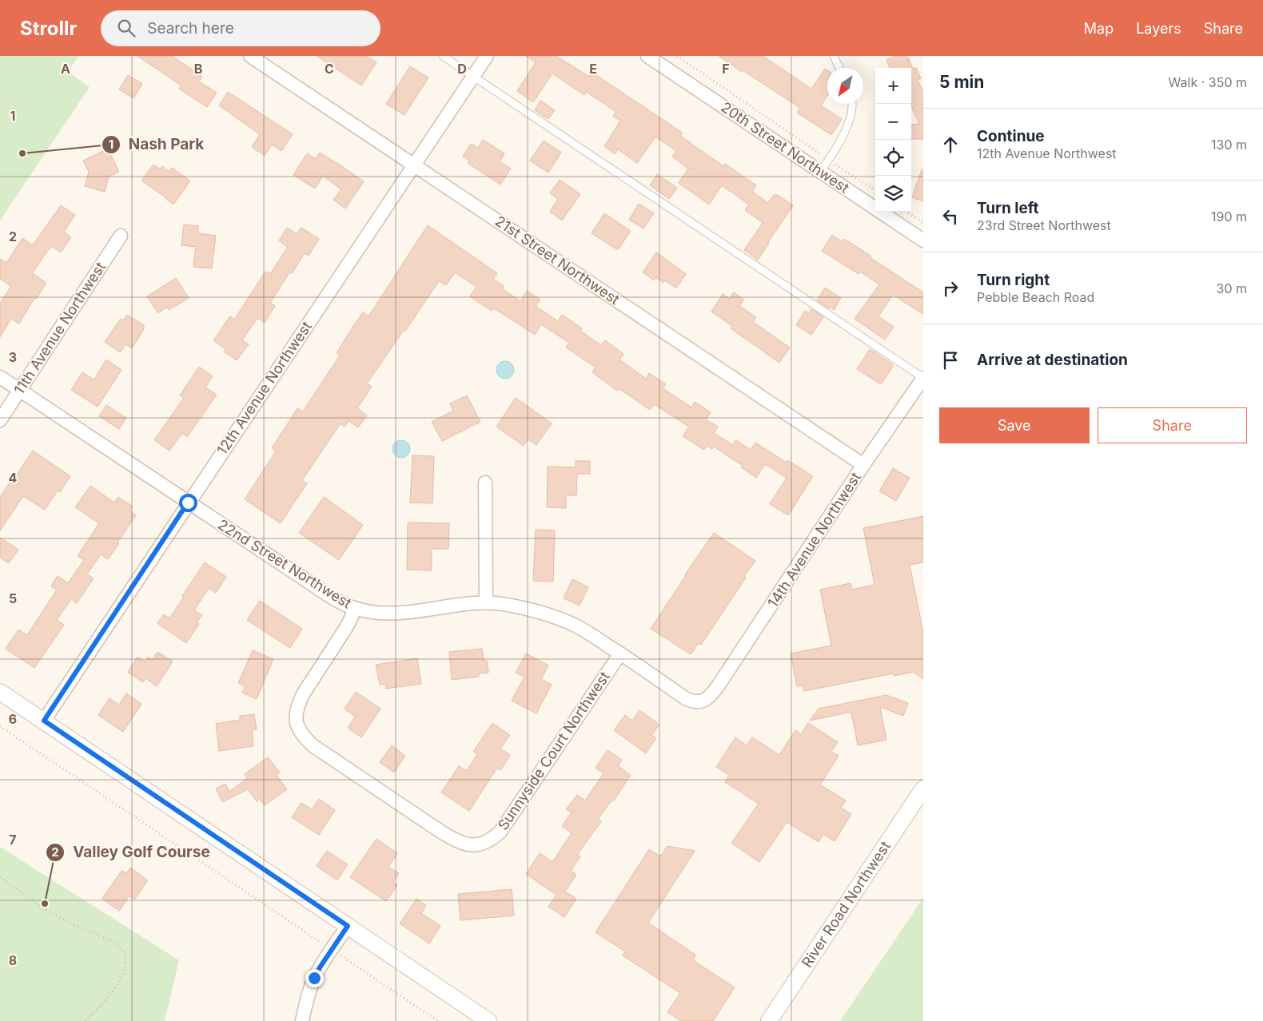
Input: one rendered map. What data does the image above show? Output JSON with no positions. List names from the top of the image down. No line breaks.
{"streets":{"street":["20th Street Northwest","21st Street Northwest","11th Avenue Northwest","12th Avenue Northwest","14th Avenue Northwest","22nd Street Northwest","Sunnyside Court Northwest","River Road Northwest"]},"crossings":[["21st Street Northwest","12th Avenue Northwest"],["21st Street Northwest","14th Avenue Northwest"],["11th Avenue Northwest","22nd Street Northwest"],["12th Avenue Northwest","22nd Street Northwest"],["14th Avenue Northwest","22nd Street Northwest"],["22nd Street Northwest","Sunnyside Court Northwest"]],"places":["Nash Park","Valley Golf Course"],"north":"bottom left","page":{"header":"Strollr","search":"Search here","nav":["Map","Layers","Share"],"heading":["5 min","Walk · 350 m"],"map_buttons":["+","−"],"list":[["Continue","12th Avenue Northwest","130 m"],["Turn left","23rd Street Northwest","190 m"],["Turn right","Pebble Beach Road","30 m"],"Arrive at destination"],"buttons":["Save","Share"]},"grid":{"columns":["A","B","C","D","E","F"],"rows":["1","2","3","4","5","6","7","8"]}}
